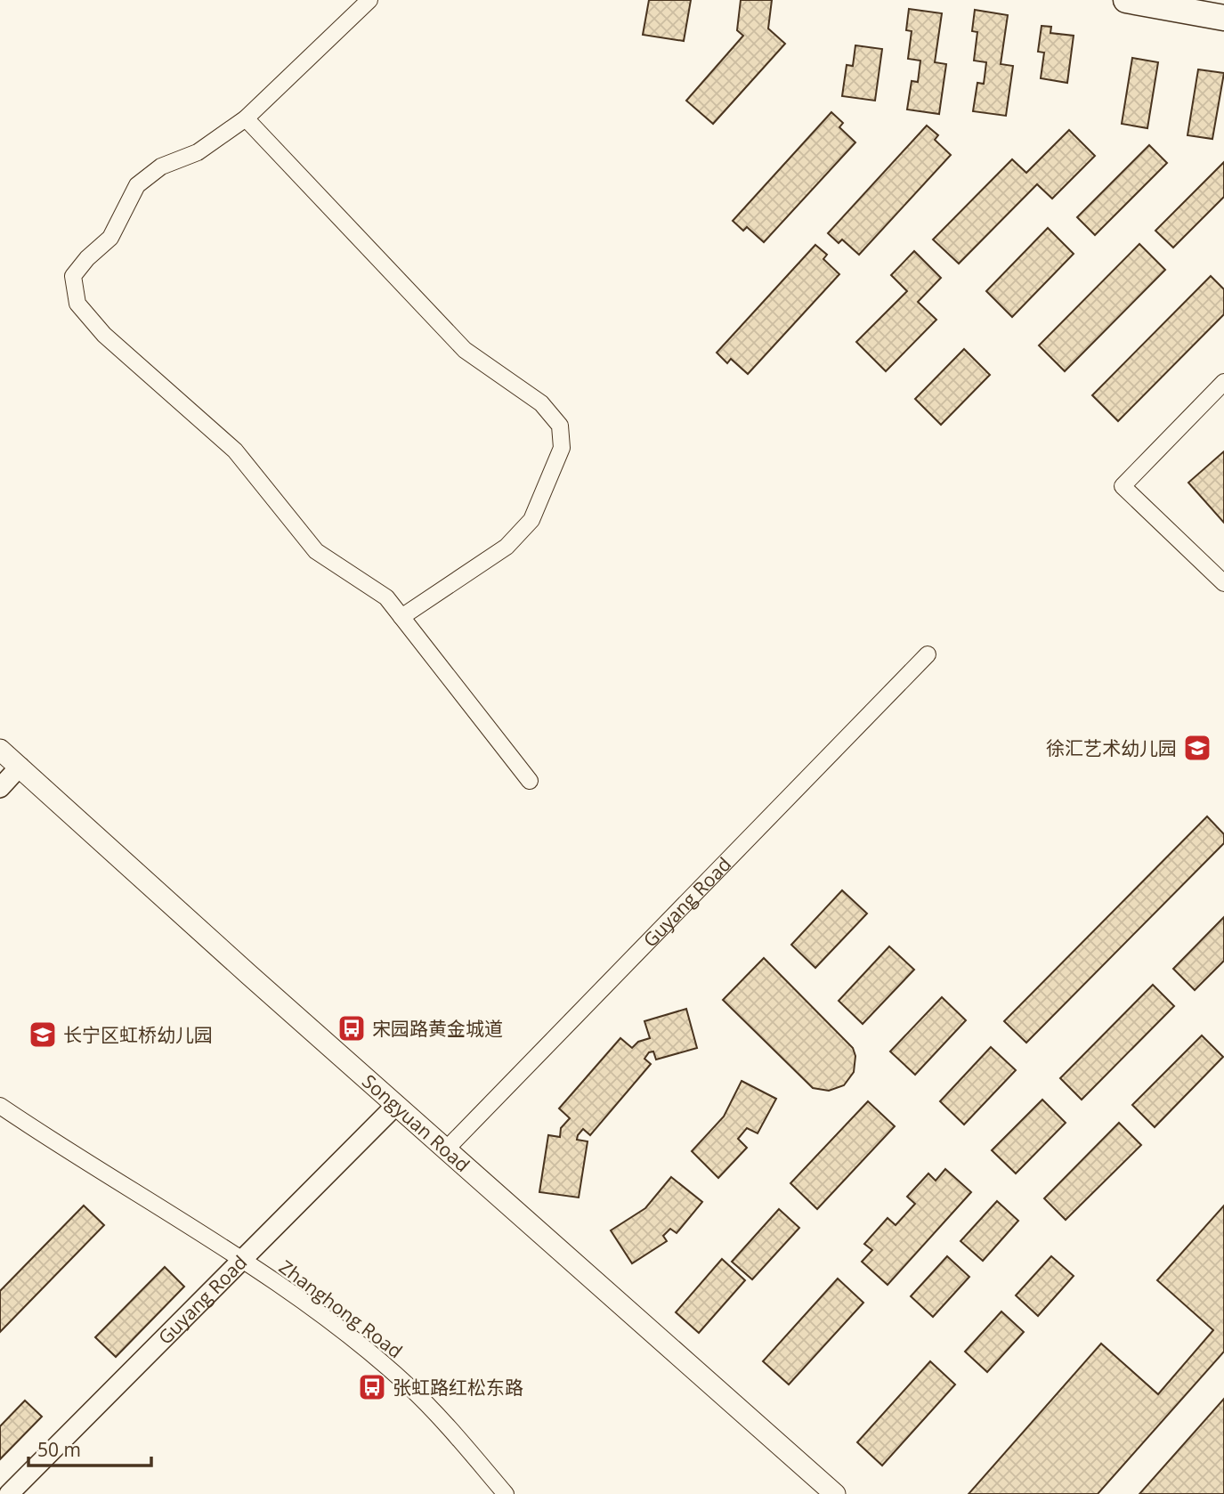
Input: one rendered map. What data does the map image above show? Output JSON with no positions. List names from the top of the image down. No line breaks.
{"streets":{"main road":["Songyuan Road"],"street":["Guyang Road","Zhanghong Road"]},"crossings":[["Guyang Road","Songyuan Road"],["Guyang Road","Zhanghong Road"]],"places":{"school or university":["徐汇艺术幼儿园","长宁区虹桥幼儿园"],"bus stop":["宋园路黄金城道","张虹路红松东路"]},"scale_bar":"50 m"}
